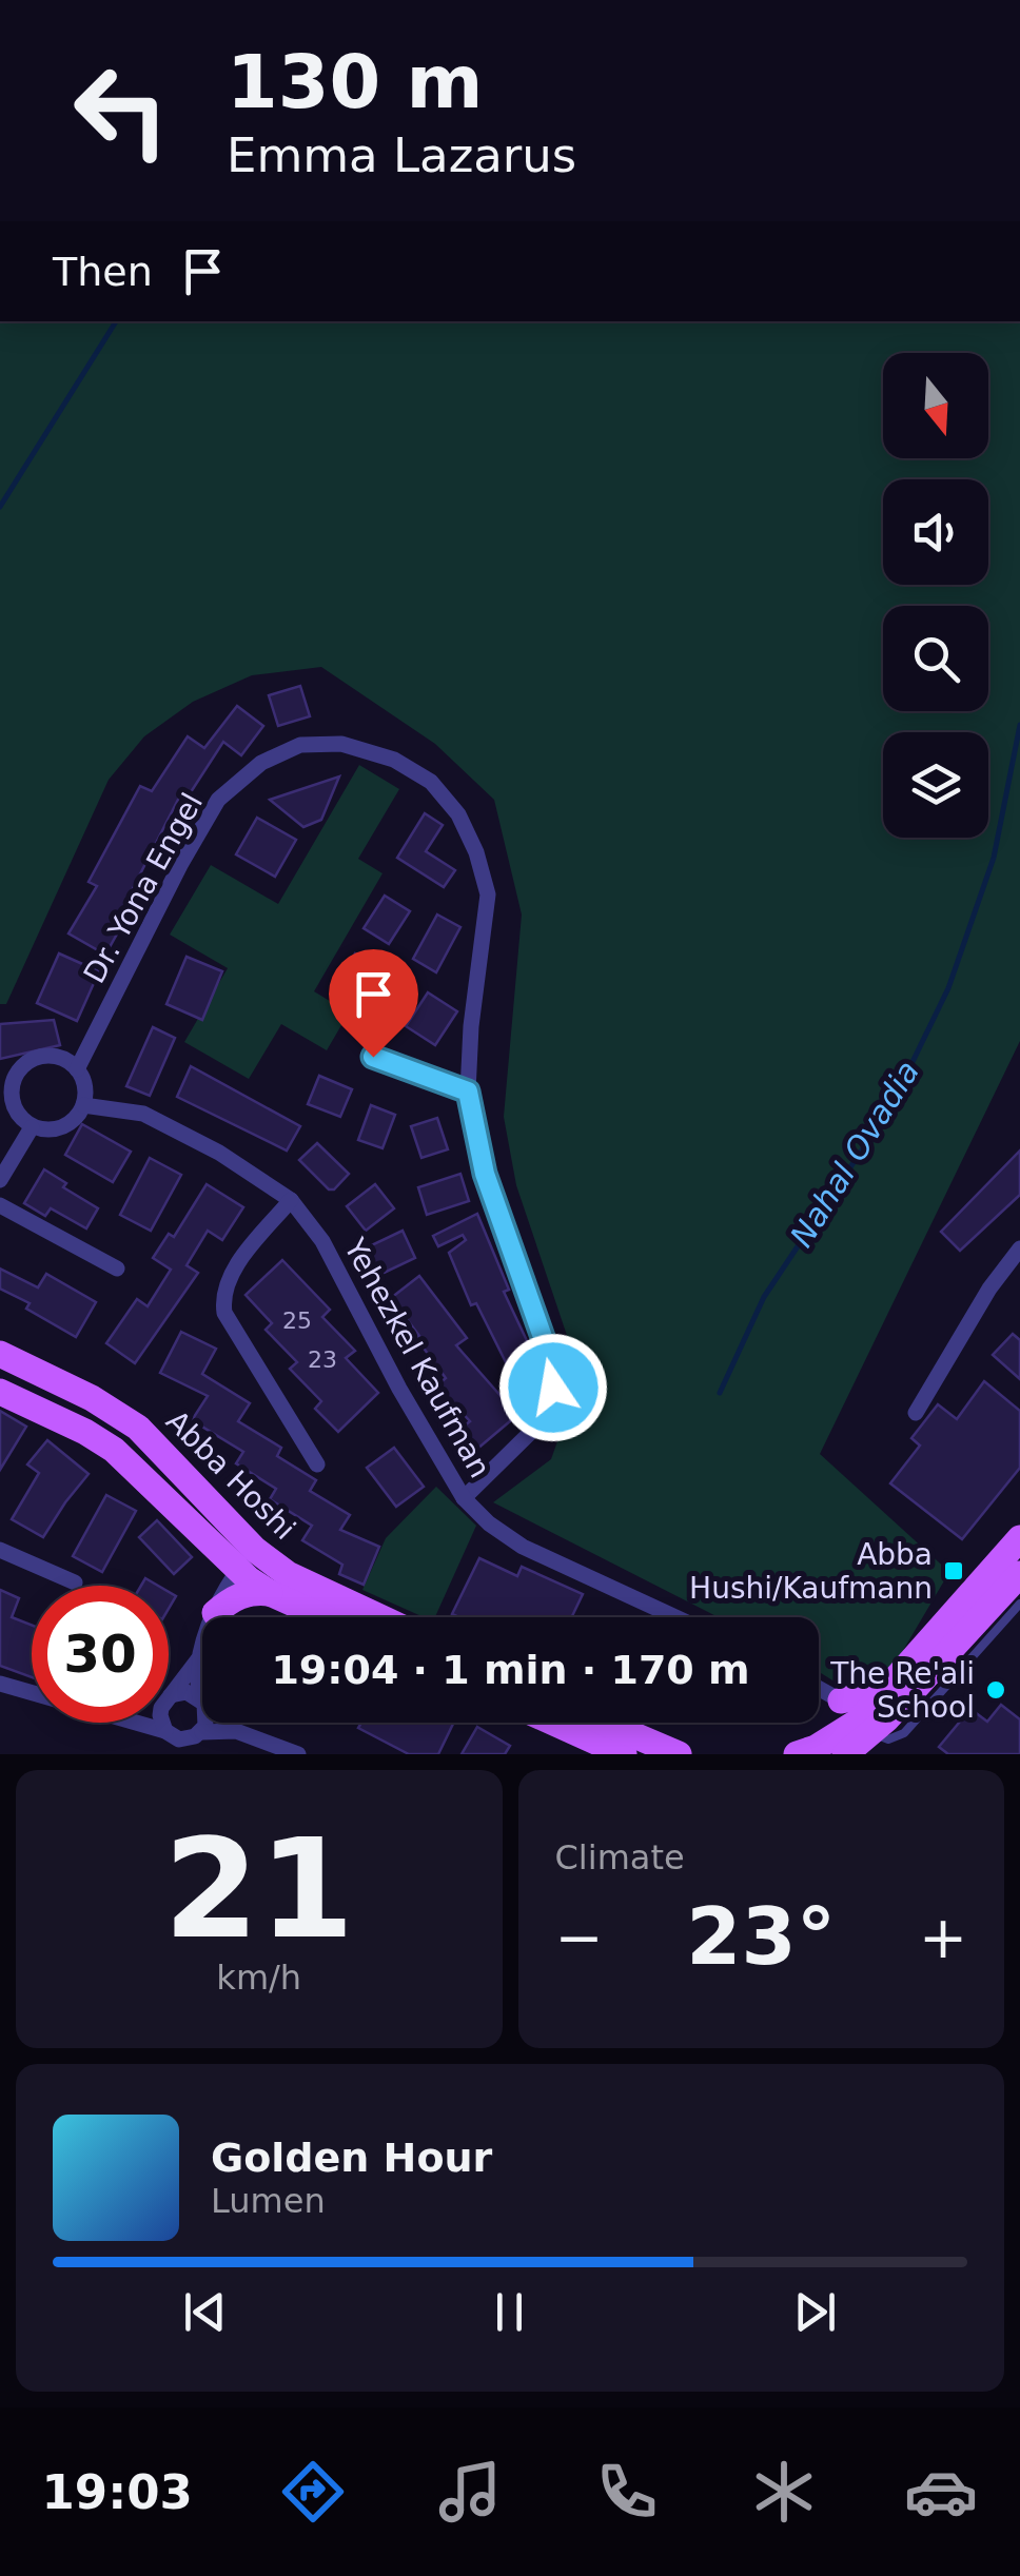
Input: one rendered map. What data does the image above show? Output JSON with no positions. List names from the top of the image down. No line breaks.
{"streets":{"main road":["Abba Hoshi"],"street":["Dr. Yona Engel","Yehezkel Kaufman"]},"crossings":[["Dr. Yona Engel","Yehezkel Kaufman"]],"water":["Nahal Ovadia"],"places":{"transit":["Abba Hushi/Kaufmann"],"other":["The Re'ali School"]},"house_numbers":["25","23"],"north":"bottom","page":{"turn":["130 m","Emma Lazarus"],"then":"Then","limit":"30","trip":"19:04 · 1 min · 170 m","tile":[["21","km/h"],"Climate"],"heat":["−","23°","+"],"song":["Golden Hour","Lumen"],"tabs":"19:03"}}
